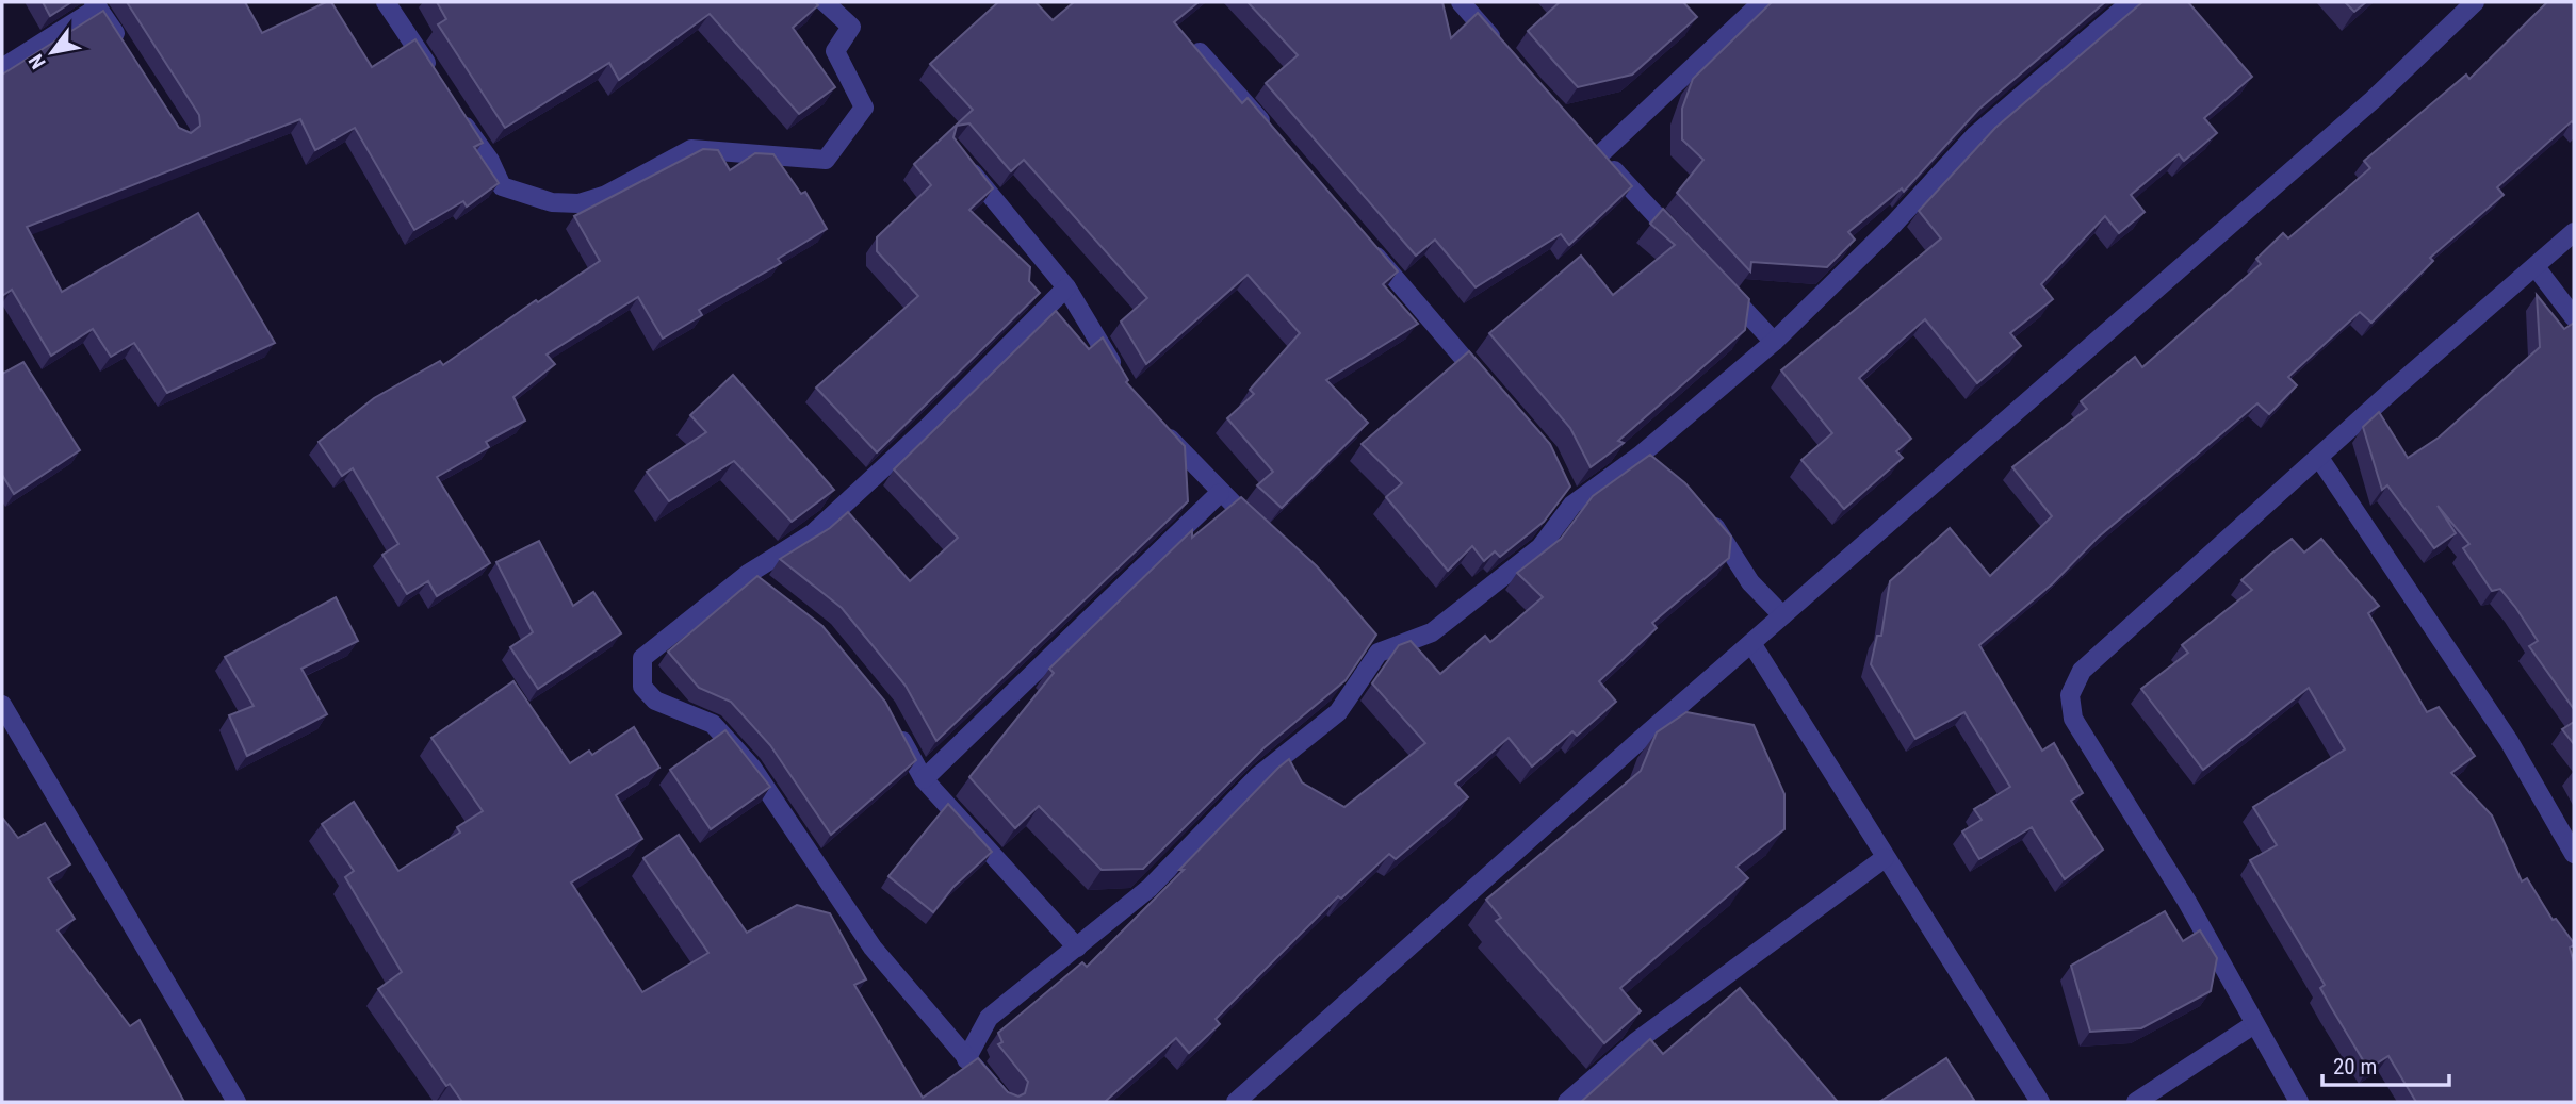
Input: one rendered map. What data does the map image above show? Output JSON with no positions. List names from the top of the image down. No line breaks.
{"scale_bar":"20 m","north":"bottom left"}
